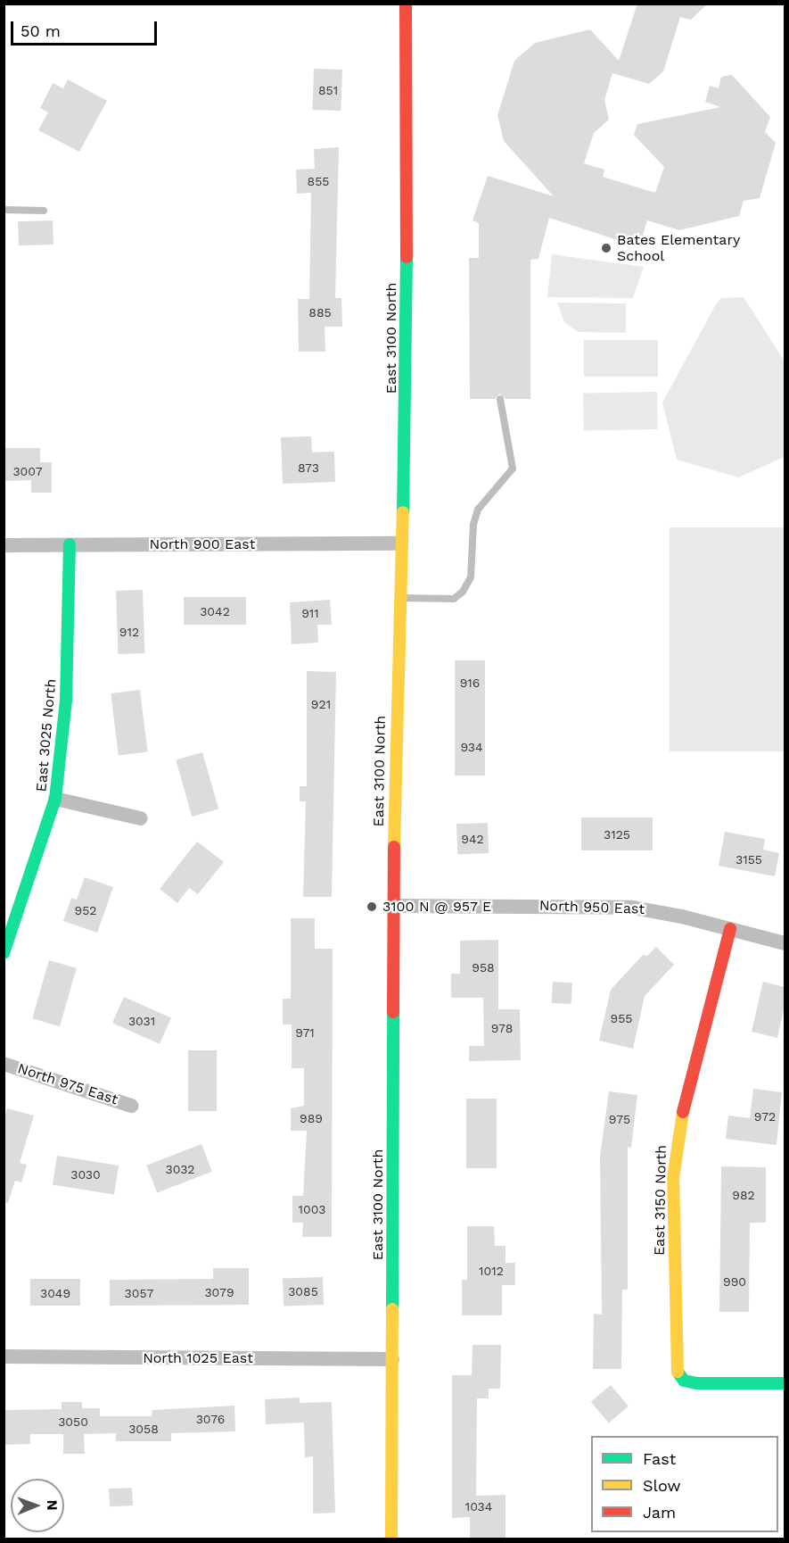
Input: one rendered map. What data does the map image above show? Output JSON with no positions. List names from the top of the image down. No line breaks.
{"streets":{"main road":["East 3100 North","East 3025 North","East 3150 North"],"street":["North 900 East","North 950 East","North 975 East","North 1025 East"]},"crossings":[["East 3100 North","North 900 East"],["East 3100 North","North 950 East"],["East 3100 North","North 1025 East"],["North 900 East","East 3025 North"],["North 950 East","East 3150 North"]],"places":["Bates Elementary School","3100 N @ 957 E"],"house_numbers":["851","855","885","873","3007","3042","911","912","916","921","934","3125","942","3155","952","958","955","3031","978","971","972","989","975","3032","3030","982","1003","1012","990","3085","3079","3049","3057","3076","3050","3058","1034"],"legend":["Fast","Slow","Jam"],"scale_bar":"50 m","north":"right"}
